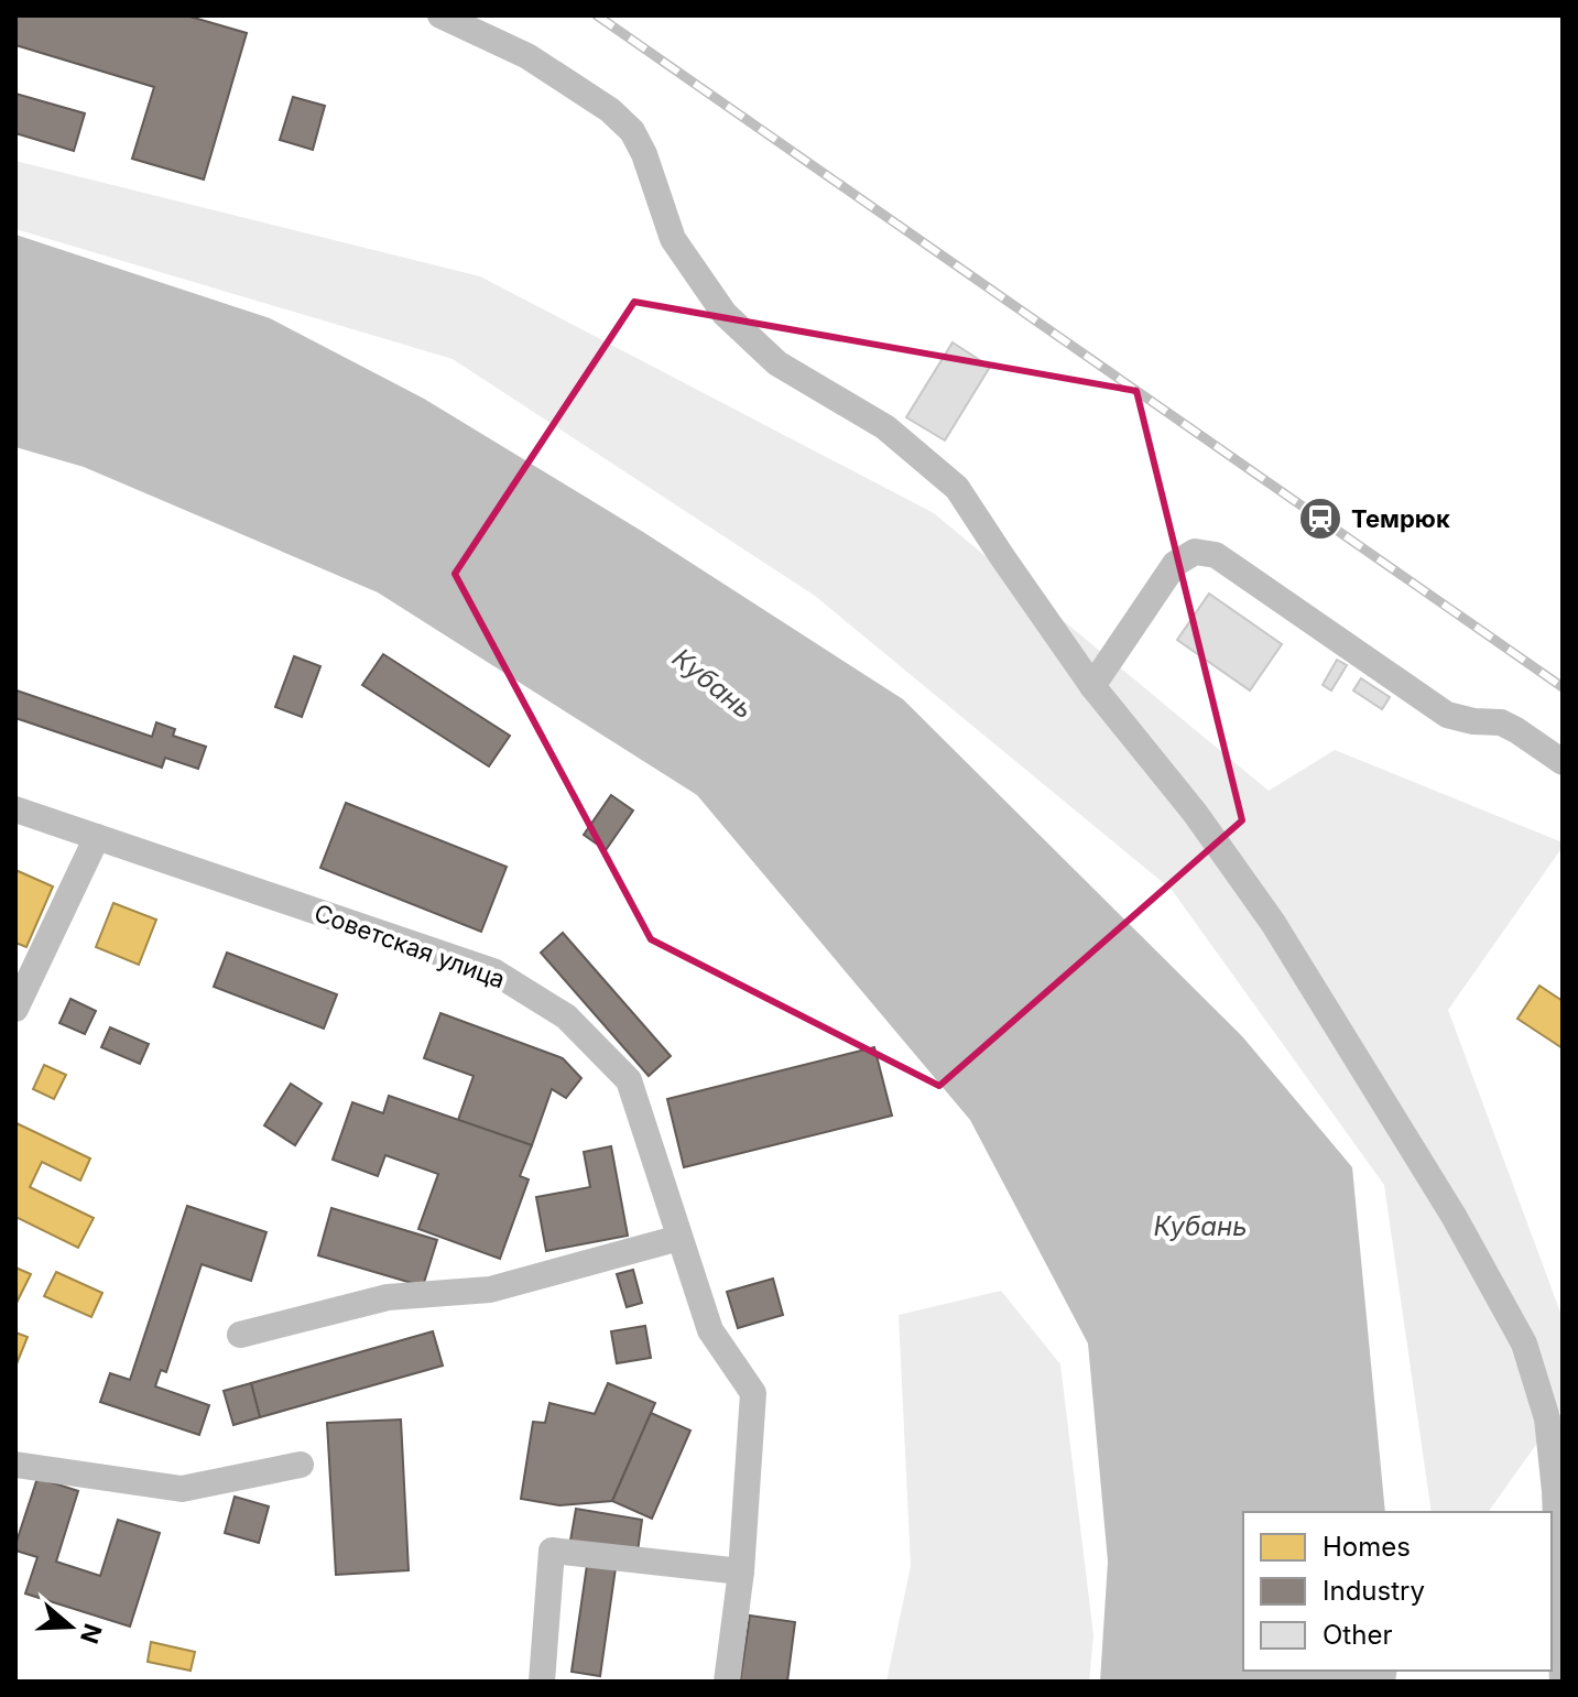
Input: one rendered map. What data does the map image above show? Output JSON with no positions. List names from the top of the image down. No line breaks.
{"streets":{"street":["Советская улица"]},"water":["Кубань"],"places":{"station":["Темрюк"]},"legend":["Homes","Industry","Other"],"north":"right"}
